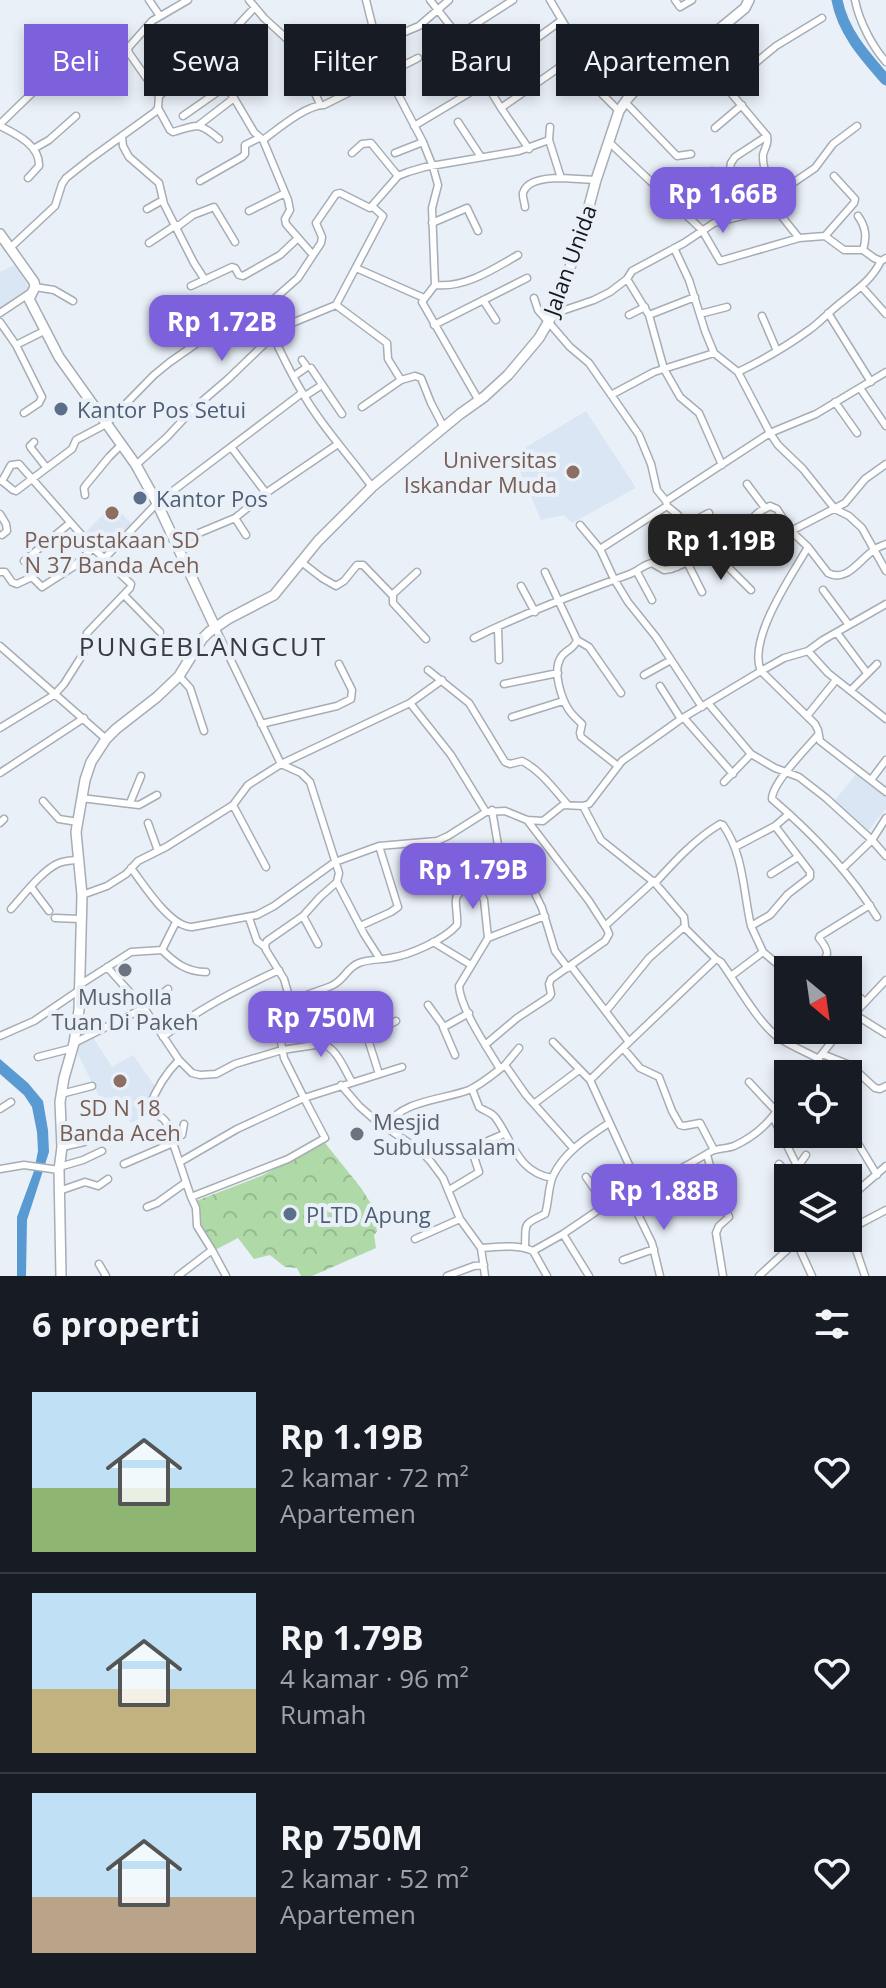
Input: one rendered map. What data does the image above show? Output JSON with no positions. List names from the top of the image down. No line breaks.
{"streets":{"street":["Jalan Unida"]},"districts":["PUNGEBLANGCUT"],"places":["Kantor Pos Setui","Universitas Iskandar Muda","Kantor Pos","Perpustakaan SD N 37 Banda Aceh","Musholla Tuan Di Pakeh","SD N 18 Banda Aceh","Mesjid Subulussalam","PLTD Apung"],"north":"bottom right","page":{"chip":["Beli","Sewa","Filter","Baru","Apartemen"],"price":["Rp 1.66B","Rp 1.72B","Rp 1.19B","Rp 1.79B","Rp 750M","Rp 1.88B"],"heading":"6 properti","list":[{"name":"Rp 1.19B","note":"2 kamar · 72 m² · Apartemen"},{"name":"Rp 1.79B","note":"4 kamar · 96 m² · Rumah"},{"name":"Rp 750M","note":"2 kamar · 52 m² · Apartemen"}]}}
